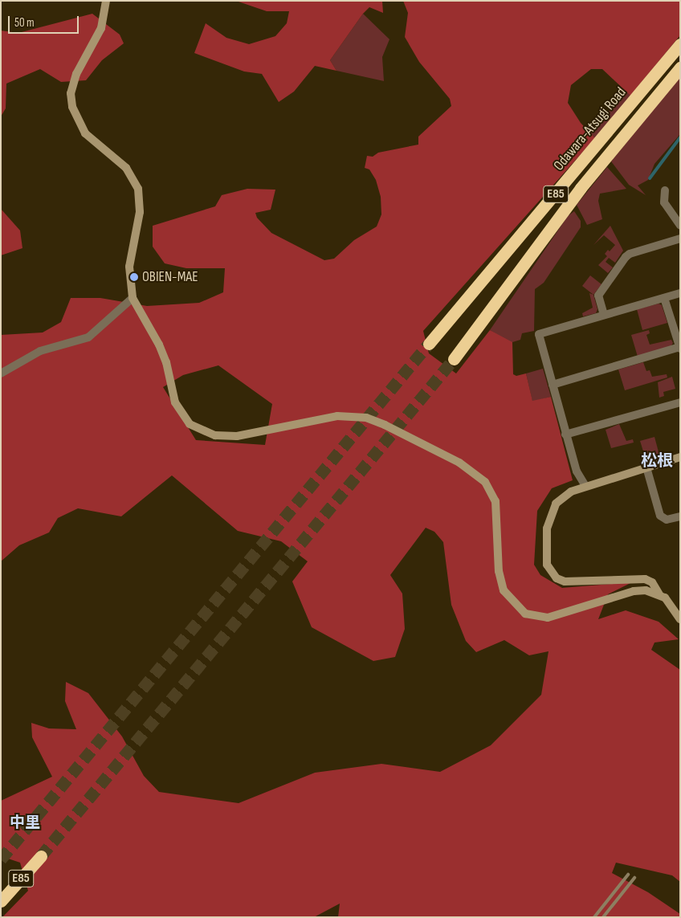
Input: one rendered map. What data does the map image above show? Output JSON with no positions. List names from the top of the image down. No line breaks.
{"streets":{"highway":["Odawara-Atsugi Road","E85"]},"districts":["松根","中里"],"places":["OBIEN-MAE"],"scale_bar":"50 m"}
